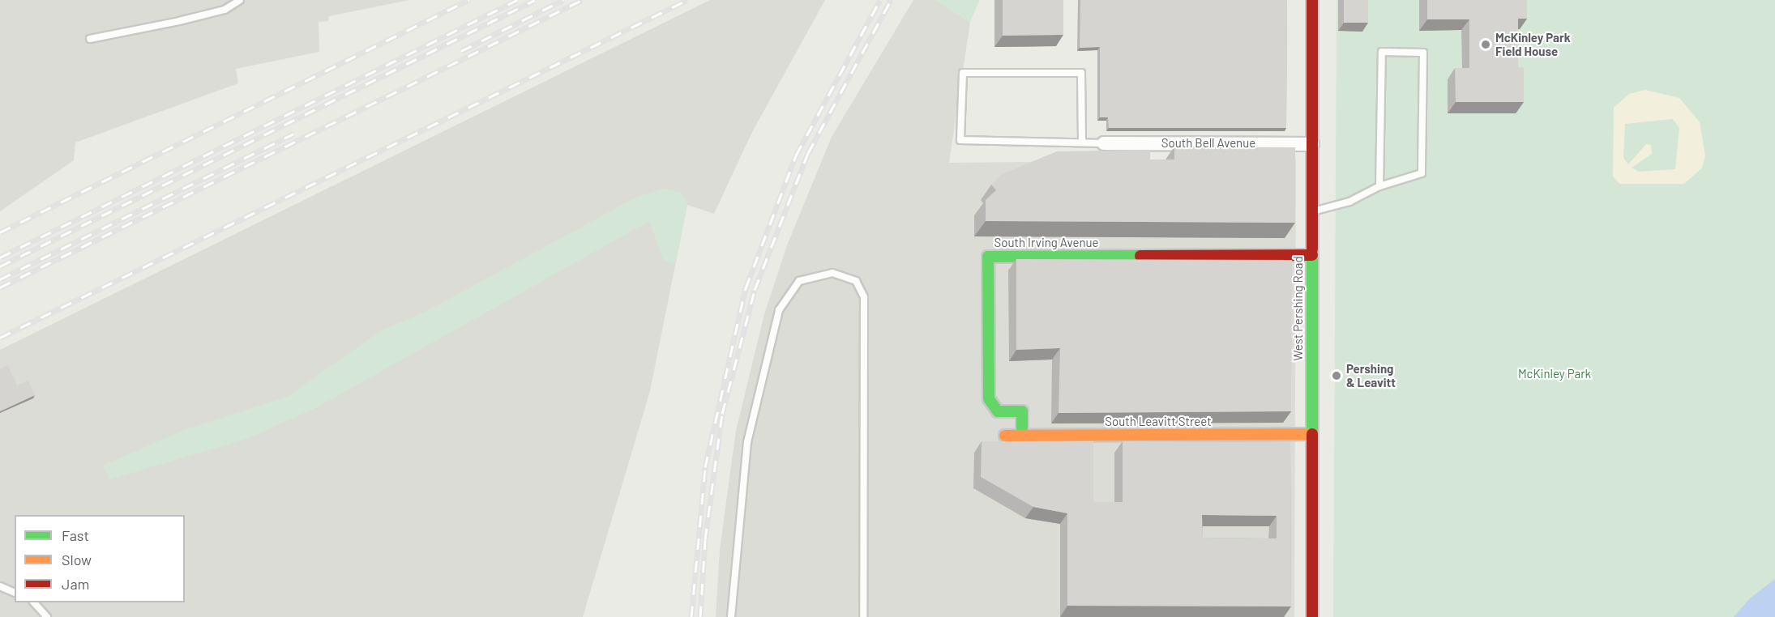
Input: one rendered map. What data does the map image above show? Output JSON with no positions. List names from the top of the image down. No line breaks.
{"streets":{"street":["South Bell Avenue","South Irving Avenue","West Pershing Road","South Leavitt Street"]},"crossings":[["South Bell Avenue","West Pershing Road"],["South Irving Avenue","West Pershing Road"],["South Irving Avenue","South Leavitt Street"],["West Pershing Road","South Leavitt Street"]],"parks":["McKinley Park"],"places":["McKinley Park Field House","Pershing & Leavitt"],"legend":["Fast","Slow","Jam"]}
